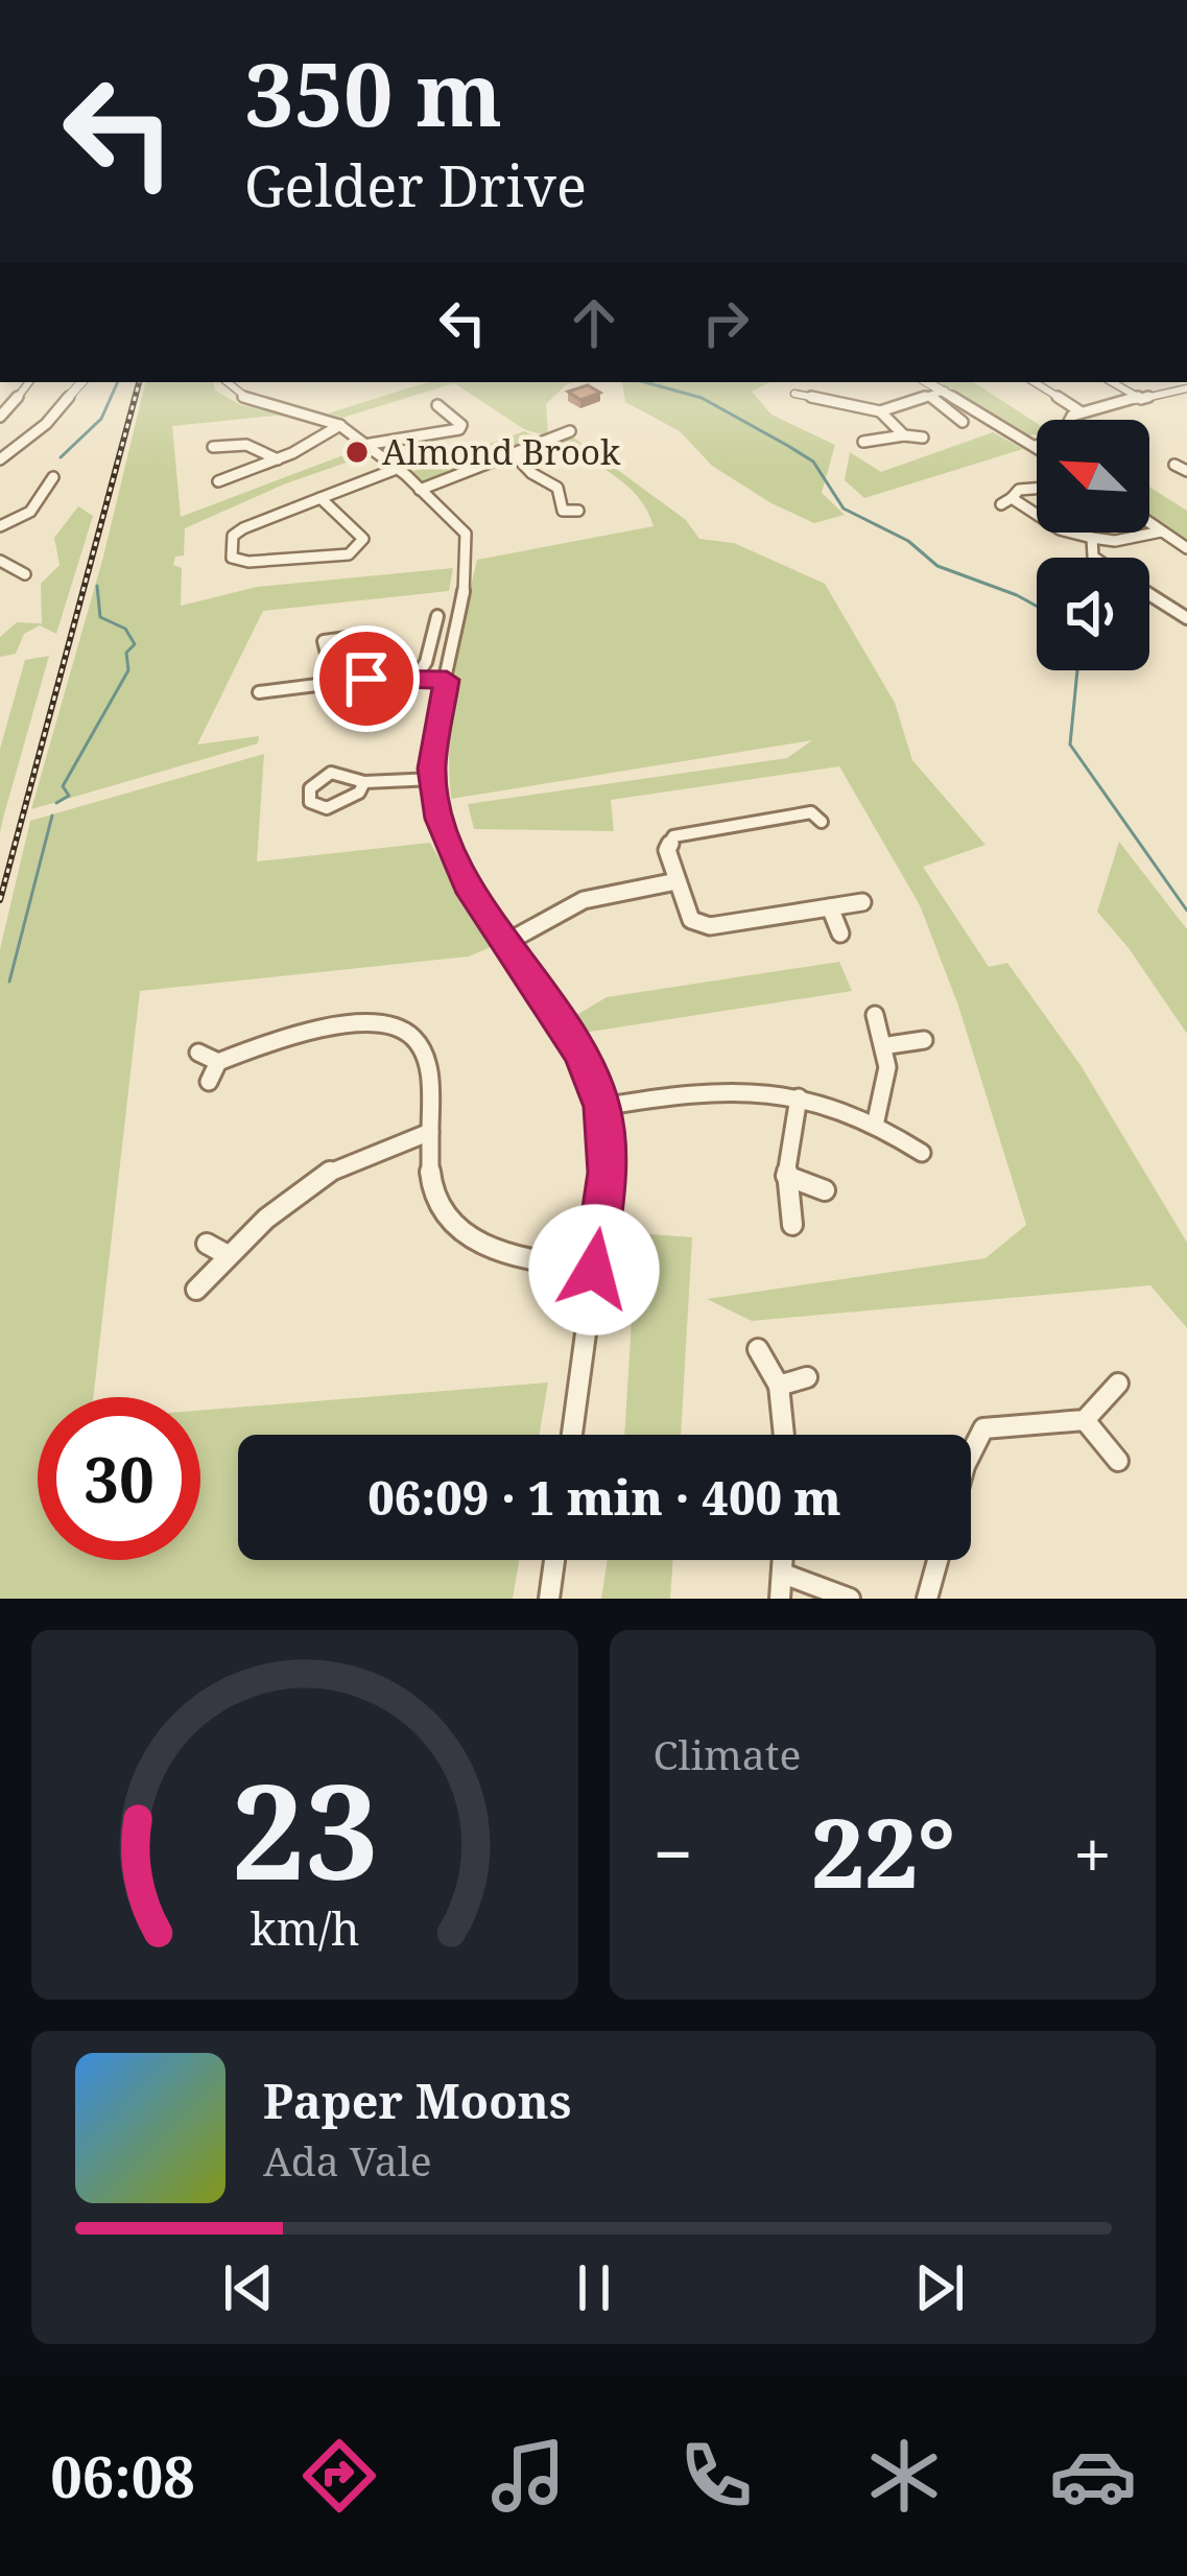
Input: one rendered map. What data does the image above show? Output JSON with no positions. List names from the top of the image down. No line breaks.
{"places":["Almond Brook"],"north":"top left","page":{"turn":["350 m","Gelder Drive"],"limit":"30","trip":"06:09 · 1 min · 400 m","tile":"Climate","heat":["−","22°","+"],"song":["Paper Moons","Ada Vale"],"tabs":"06:08","gauge":["23","km/h"]}}
